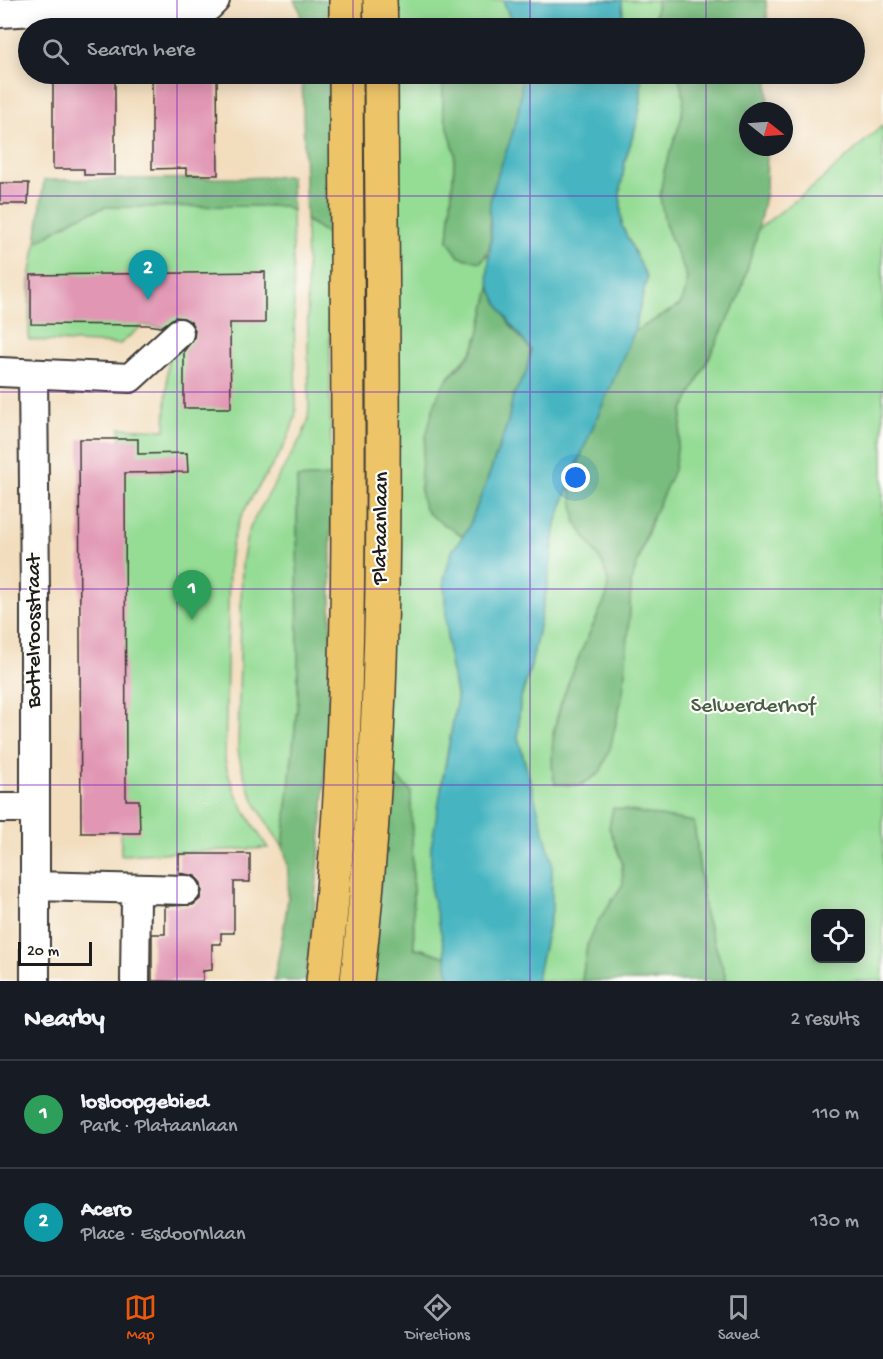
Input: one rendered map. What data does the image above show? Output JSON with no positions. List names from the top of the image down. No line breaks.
{"streets":{"highway":["Plataanlaan"],"street":["Bottelroosstraat"]},"parks":["Selwerderhof"],"scale_bar":"20 m","north":"right","page":{"search":"Search here","pins":["2","1"],"scale":"20 m","heading":["Nearby","2 results"],"list":[{"mark":"1","name":"losloopgebied","note":"Park · Plataanlaan","value":"110 m"},{"mark":"2","name":"Acero","note":"Place · Esdoornlaan","value":"130 m"}],"nav":["Map","Directions","Saved"]}}
